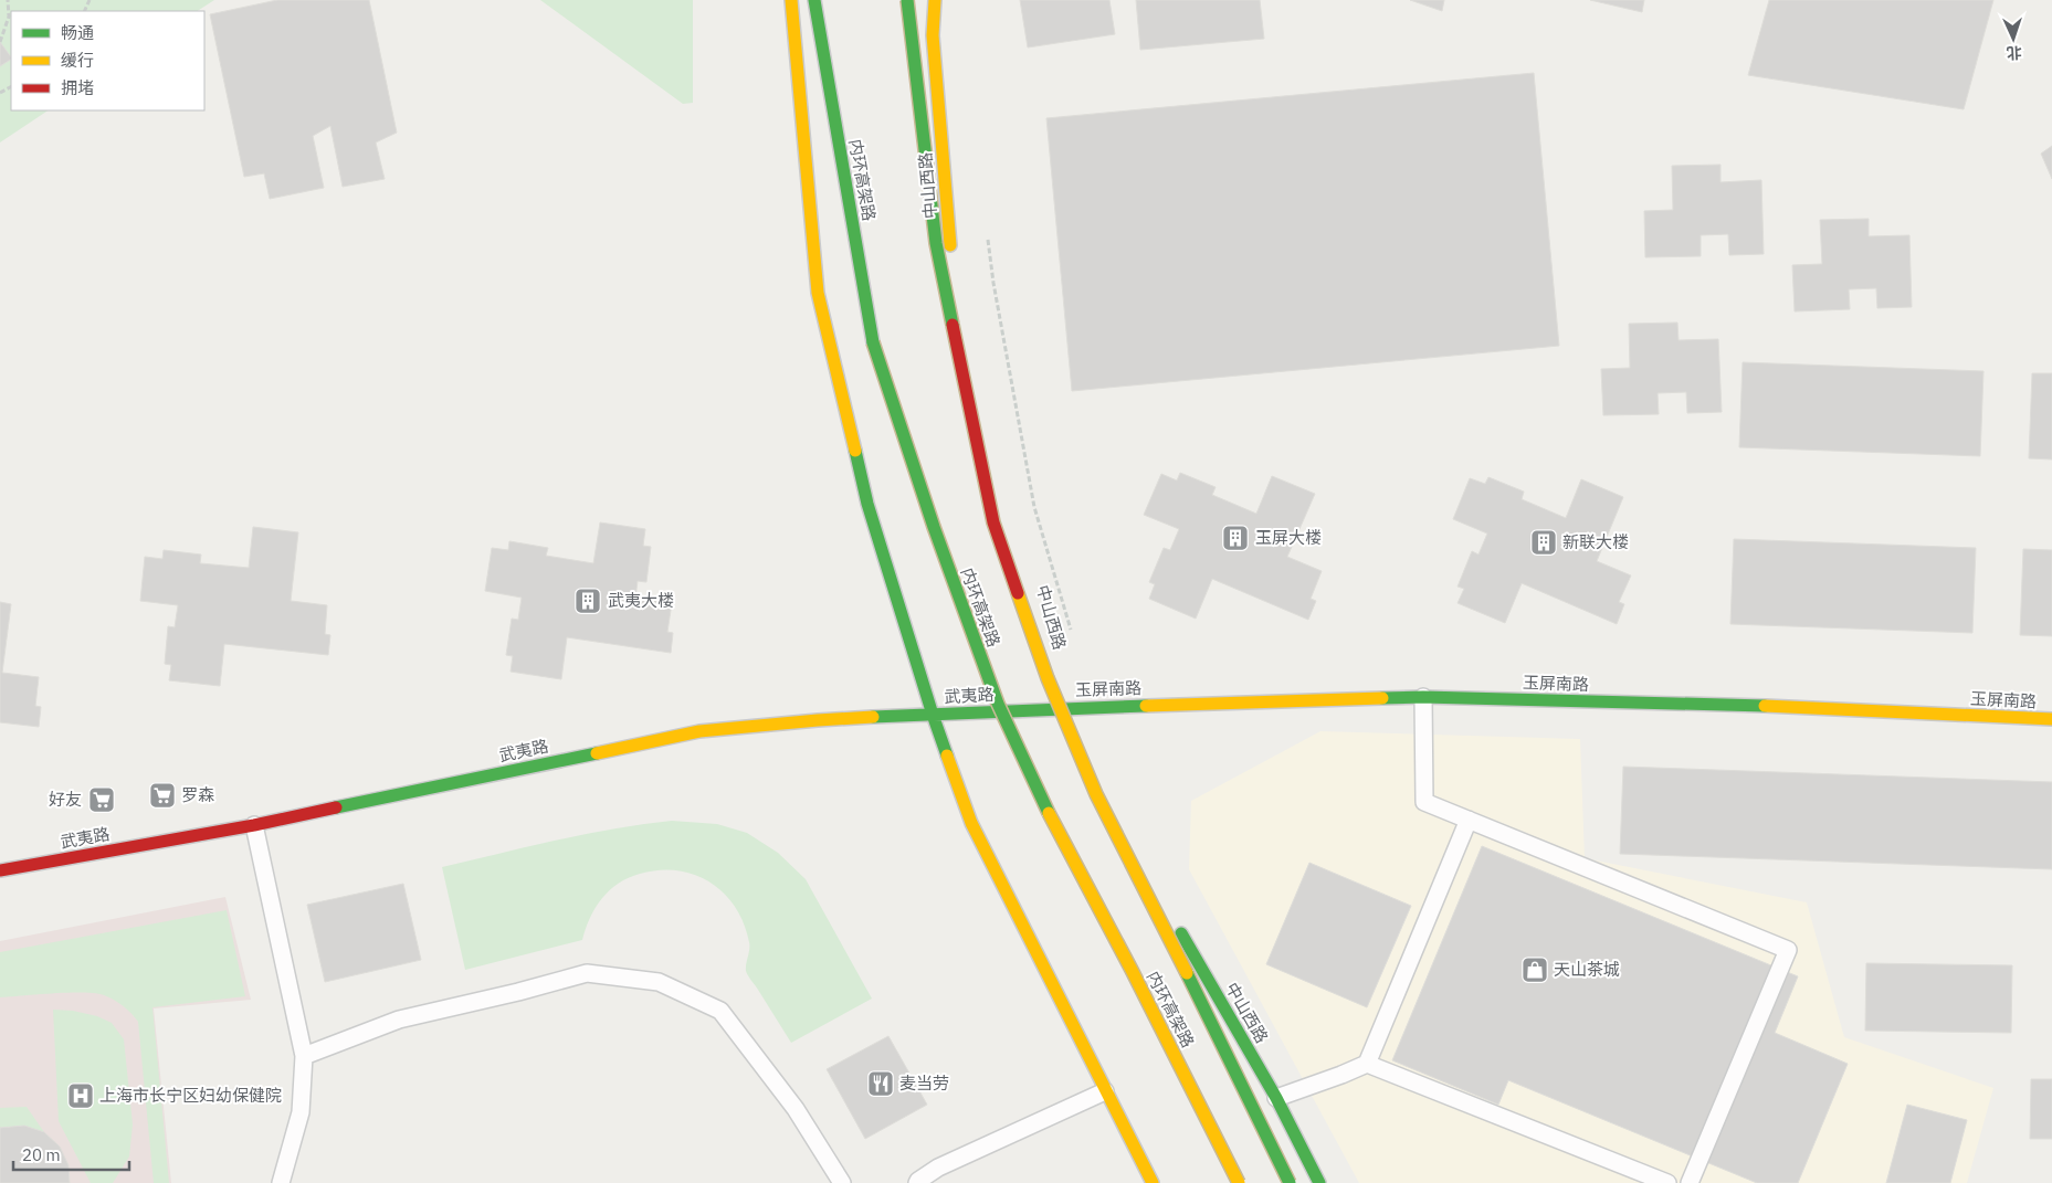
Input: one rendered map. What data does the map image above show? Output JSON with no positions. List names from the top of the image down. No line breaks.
{"streets":{"main road":["内环高架路","中山西路","玉屏南路","武夷路"]},"crossings":[["中山西路","玉屏南路"],["中山西路","武夷路"],["玉屏南路","武夷路"]],"places":{"building":["玉屏大楼","新联大楼","武夷大楼"],"supermarket":["罗森","好友"],"shop":["天山茶城"],"restaurant":["麦当劳"],"hospital":["上海市长宁区妇幼保健院"]},"legend":["畅通","缓行","拥堵"],"scale_bar":"20 m","north":"bottom"}
